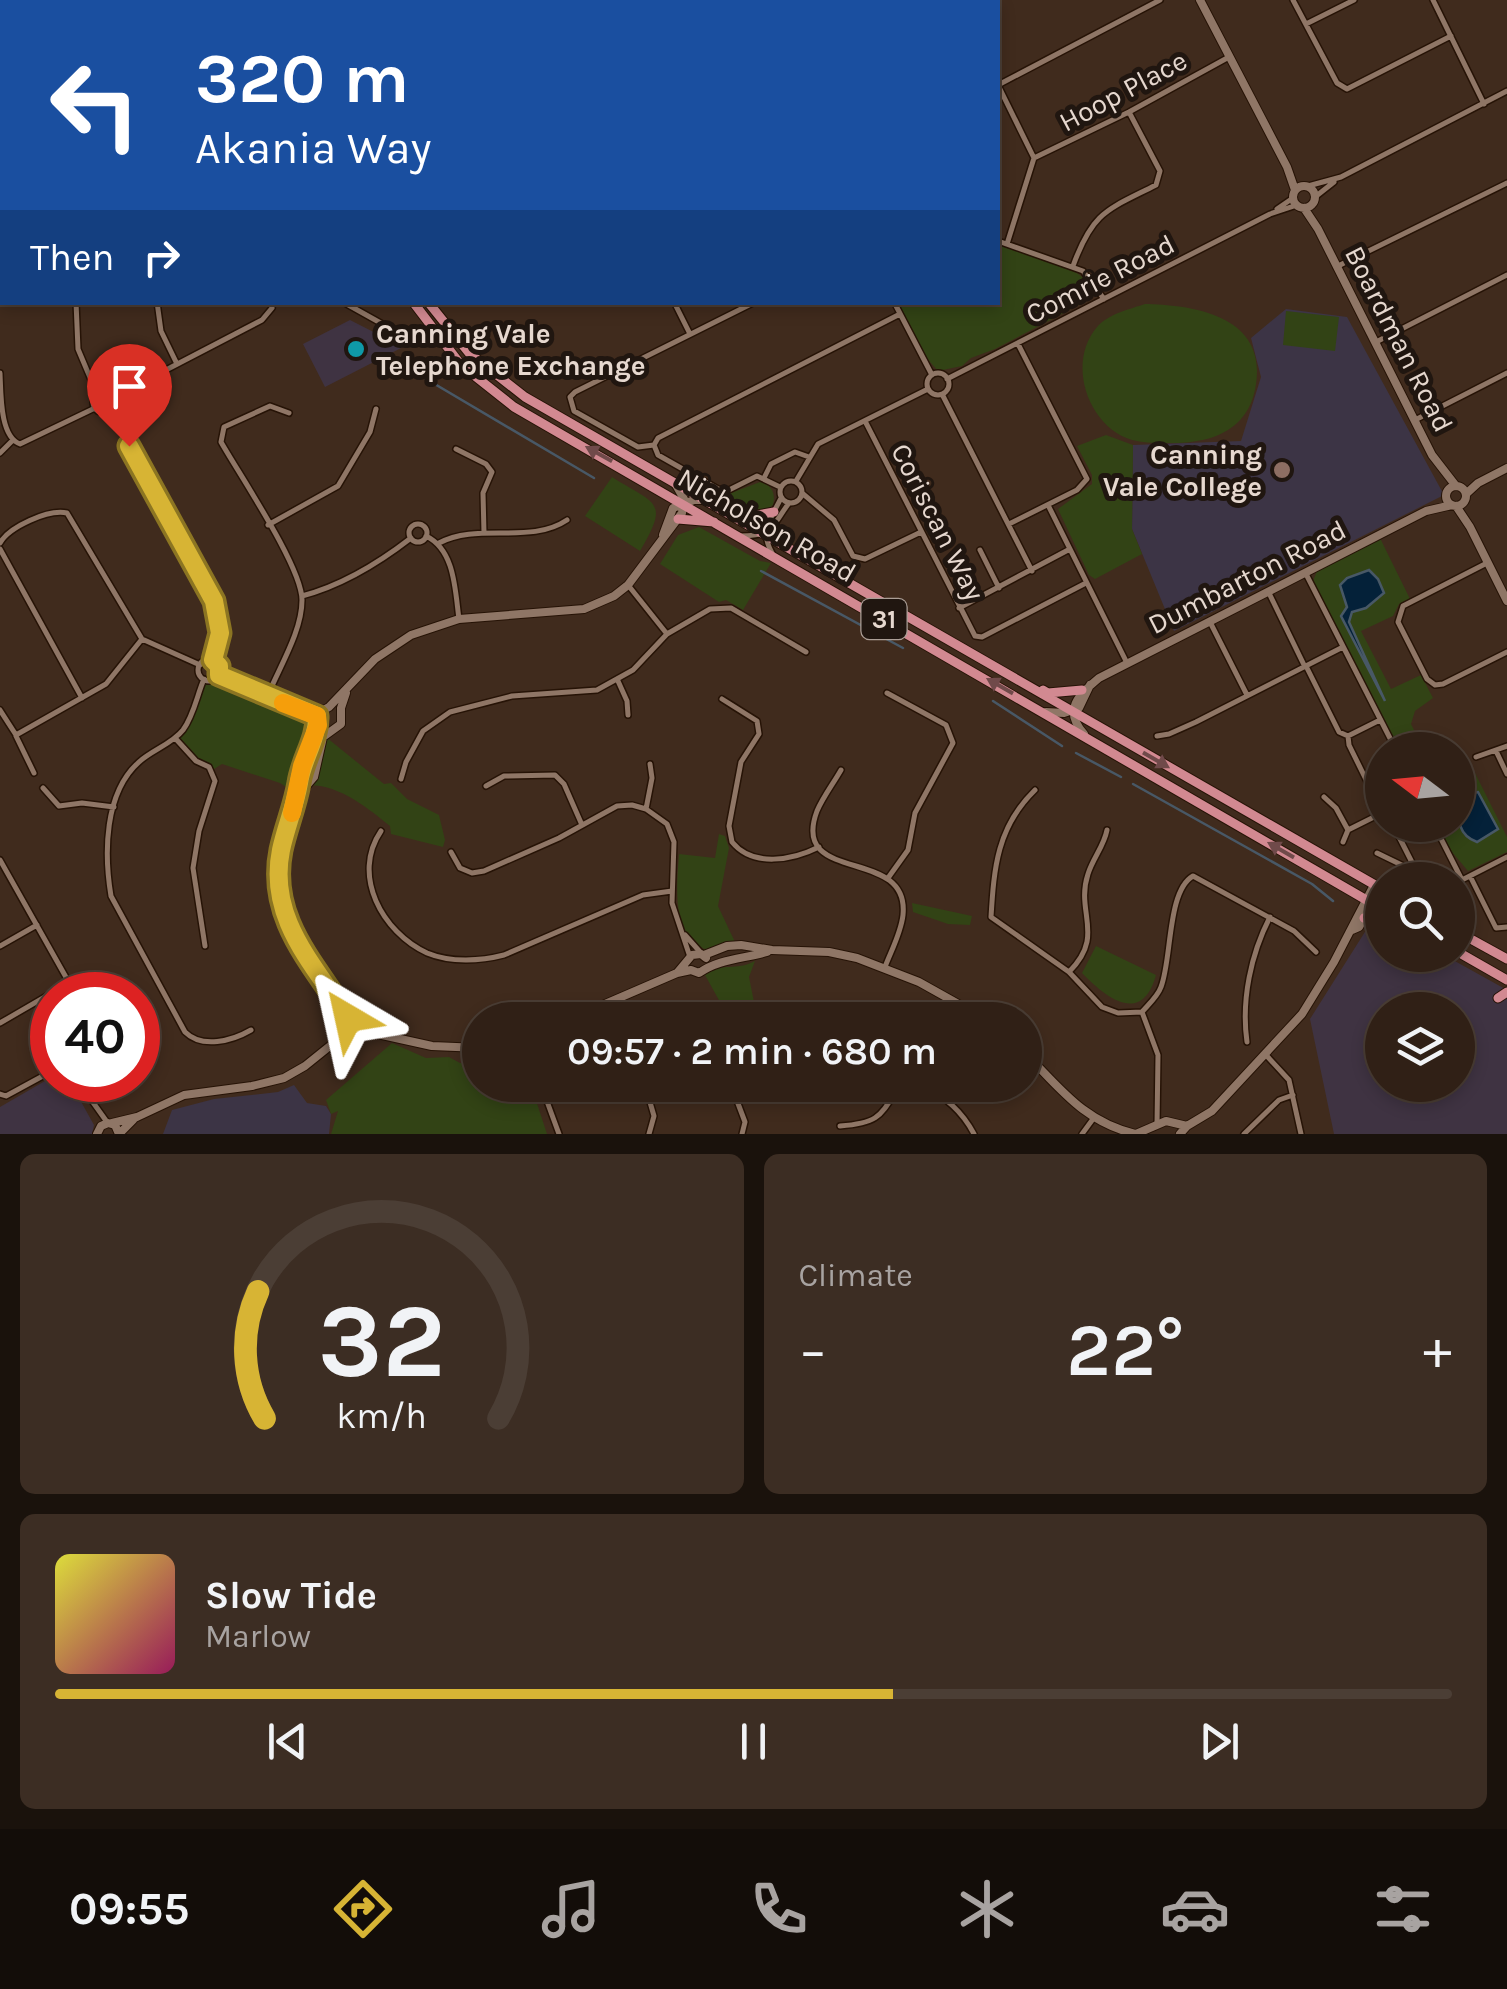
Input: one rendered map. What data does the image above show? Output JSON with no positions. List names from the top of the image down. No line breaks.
{"streets":{"main road":["Nicholson Road","31"],"street":["Hoop Place","Comrie Road","Boardman Road","Coriscan Way","Dumbarton Road"]},"crossings":[["Hoop Place","Boardman Road"],["Comrie Road","Boardman Road"],["Boardman Road","Dumbarton Road"],["Nicholson Road","Dumbarton Road"]],"places":["Canning Vale Telephone Exchange","Canning Vale College"],"north":"left","page":{"turn":["320 m","Akania Way"],"then":"Then","limit":"40","trip":"09:57 · 2 min · 680 m","tile":"Climate","heat":["−","22°","+"],"song":["Slow Tide","Marlow"],"tabs":"09:55","gauge":["32","km/h"]}}
